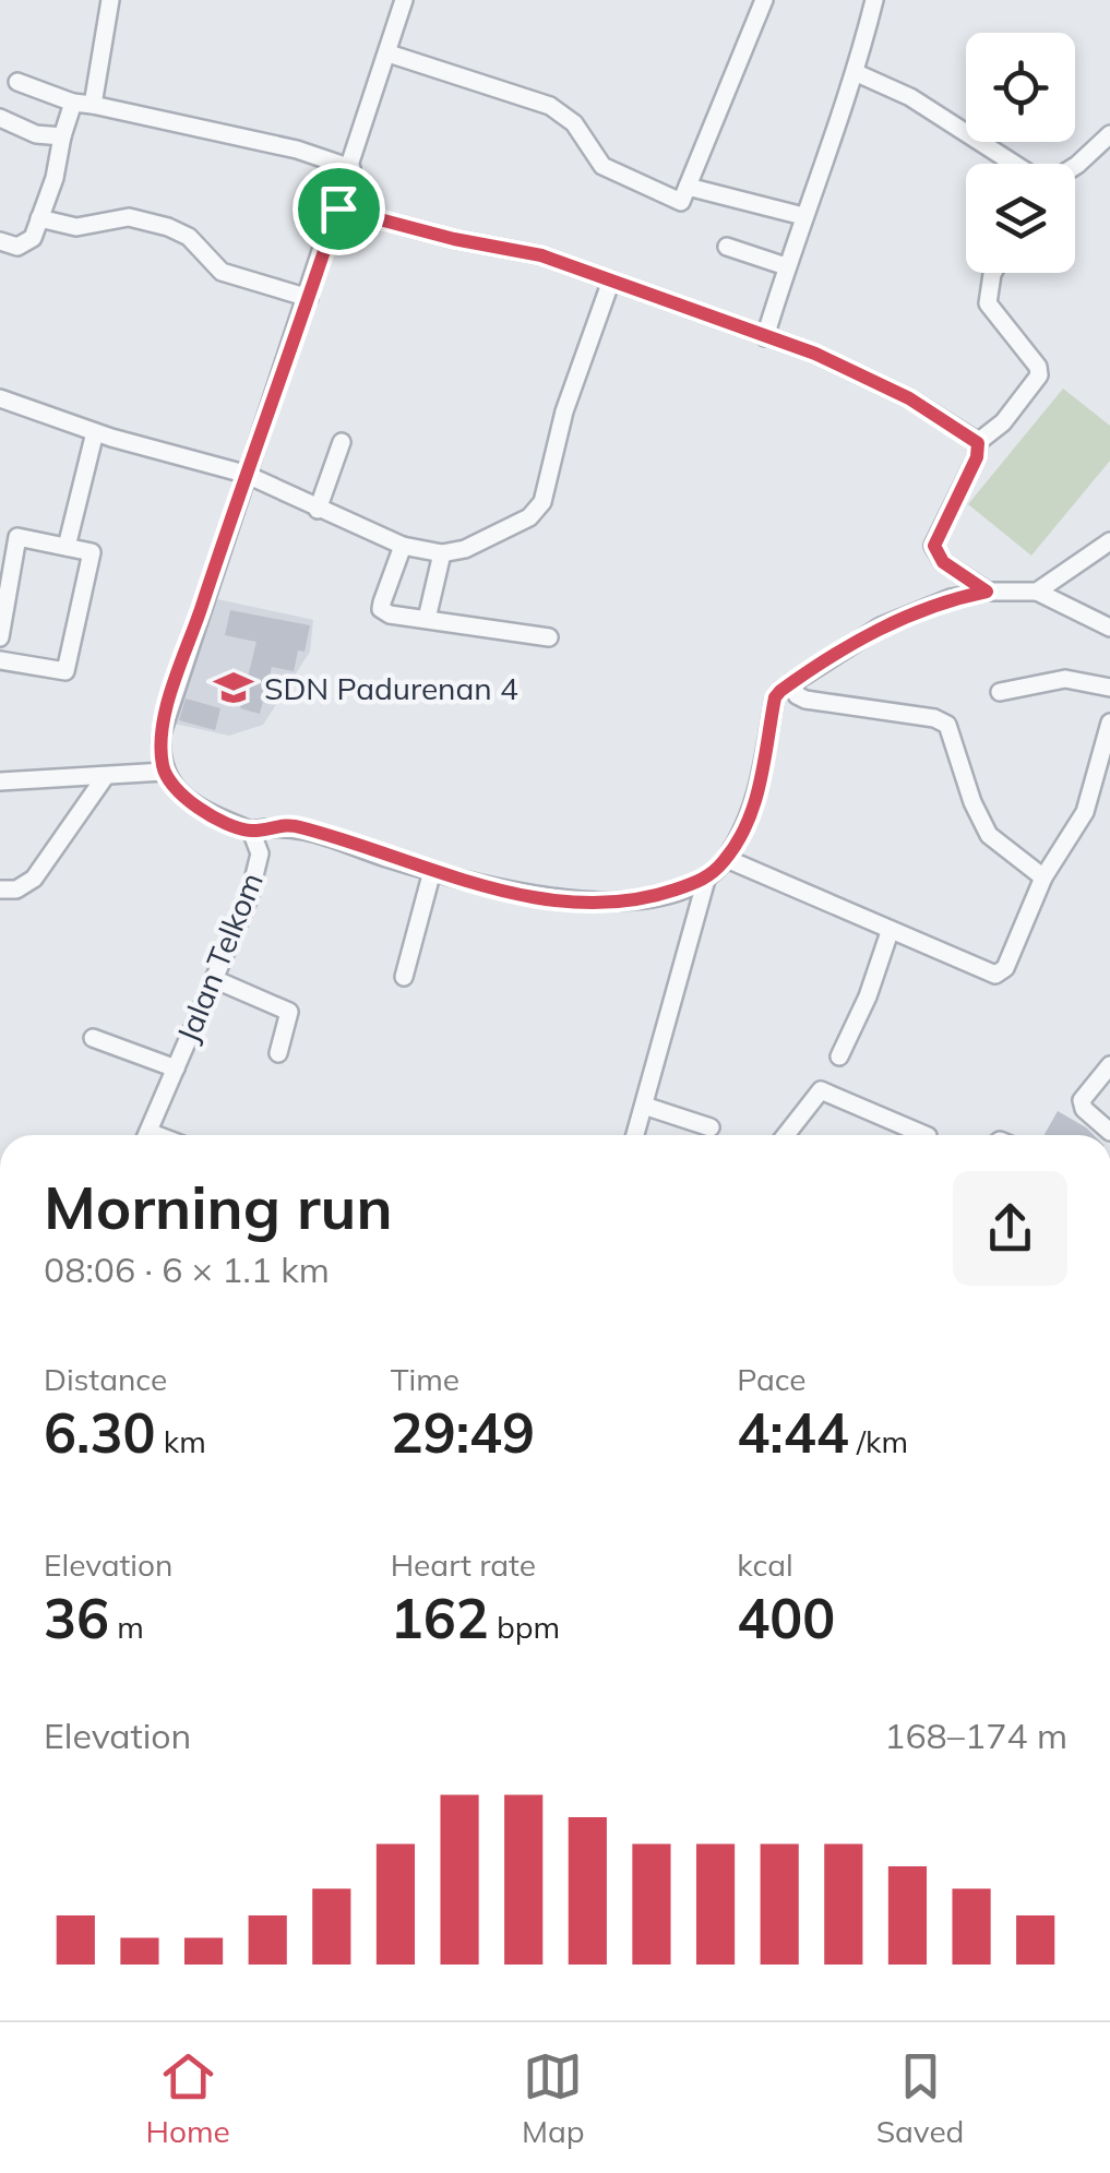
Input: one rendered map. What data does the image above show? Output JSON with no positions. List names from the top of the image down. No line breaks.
{"streets":{"street":["Jalan Telkom"]},"places":{"school or university":["SDN Padurenan 4"]},"page":{"heading":["Morning run","08:06 · 6 × 1.1 km"],"stats":[["Distance","6.30 km"],["Time","29:49"],["Pace","4:44 /km"],["Elevation","36 m"],["Heart rate","162 bpm"],["kcal","400"]],"chart":["Elevation","168–174 m"],"tabs":["Home","Map","Saved"]}}
